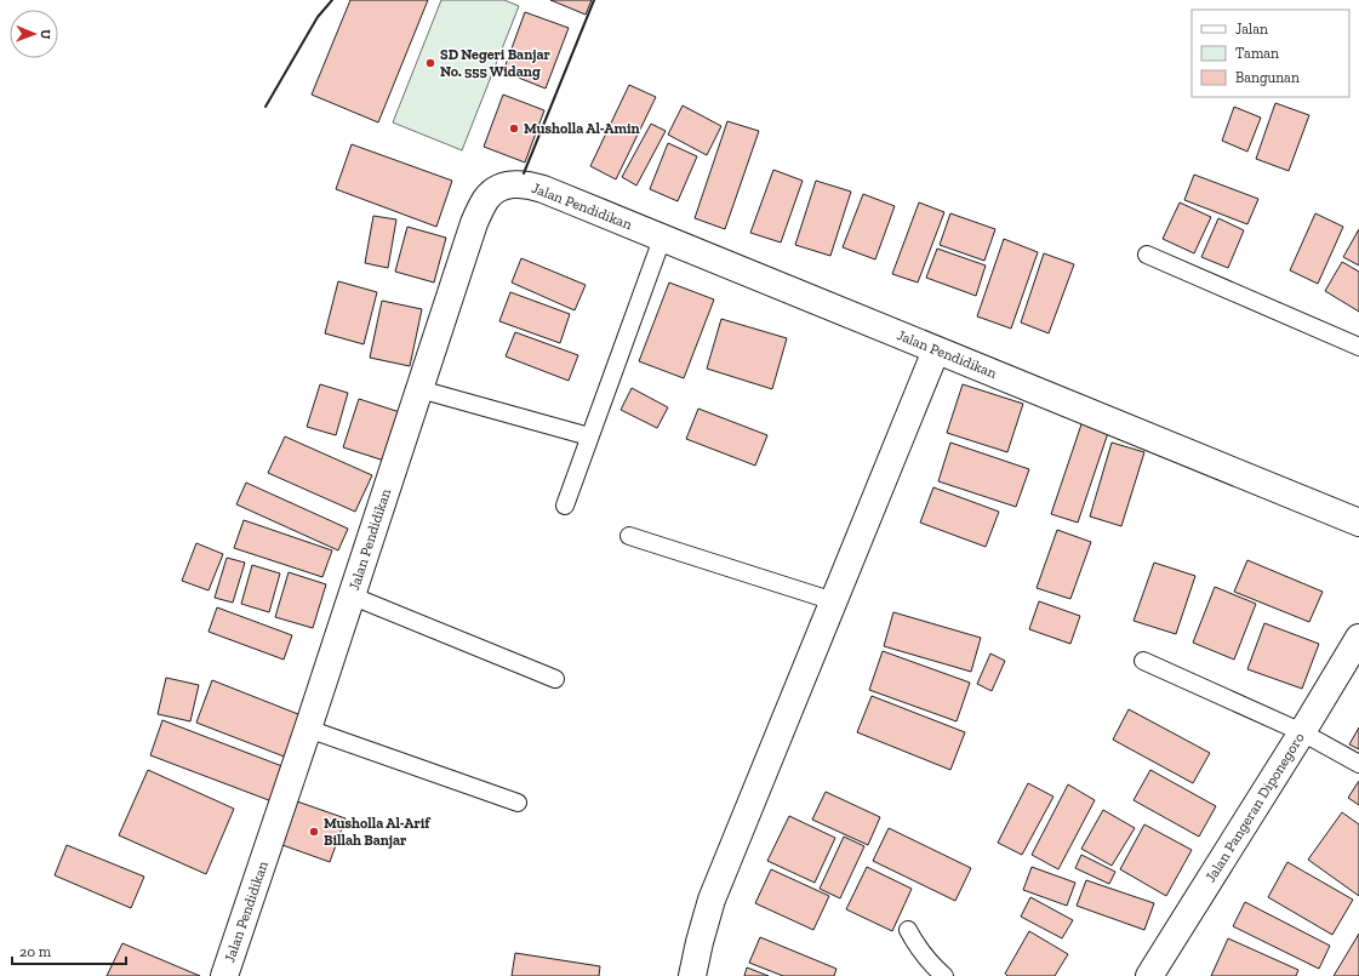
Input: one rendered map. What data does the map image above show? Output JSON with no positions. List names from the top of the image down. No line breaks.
{"streets":{"street":["Jalan Pendidikan","Jalan Pangeran Diponegoro"]},"places":["SD Negeri Banjar No. 555 Widang","Musholla Al-Amin","Musholla Al-Arif Billah Banjar"],"legend":["Jalan","Taman","Bangunan"],"scale_bar":"20 m","north":"right"}
